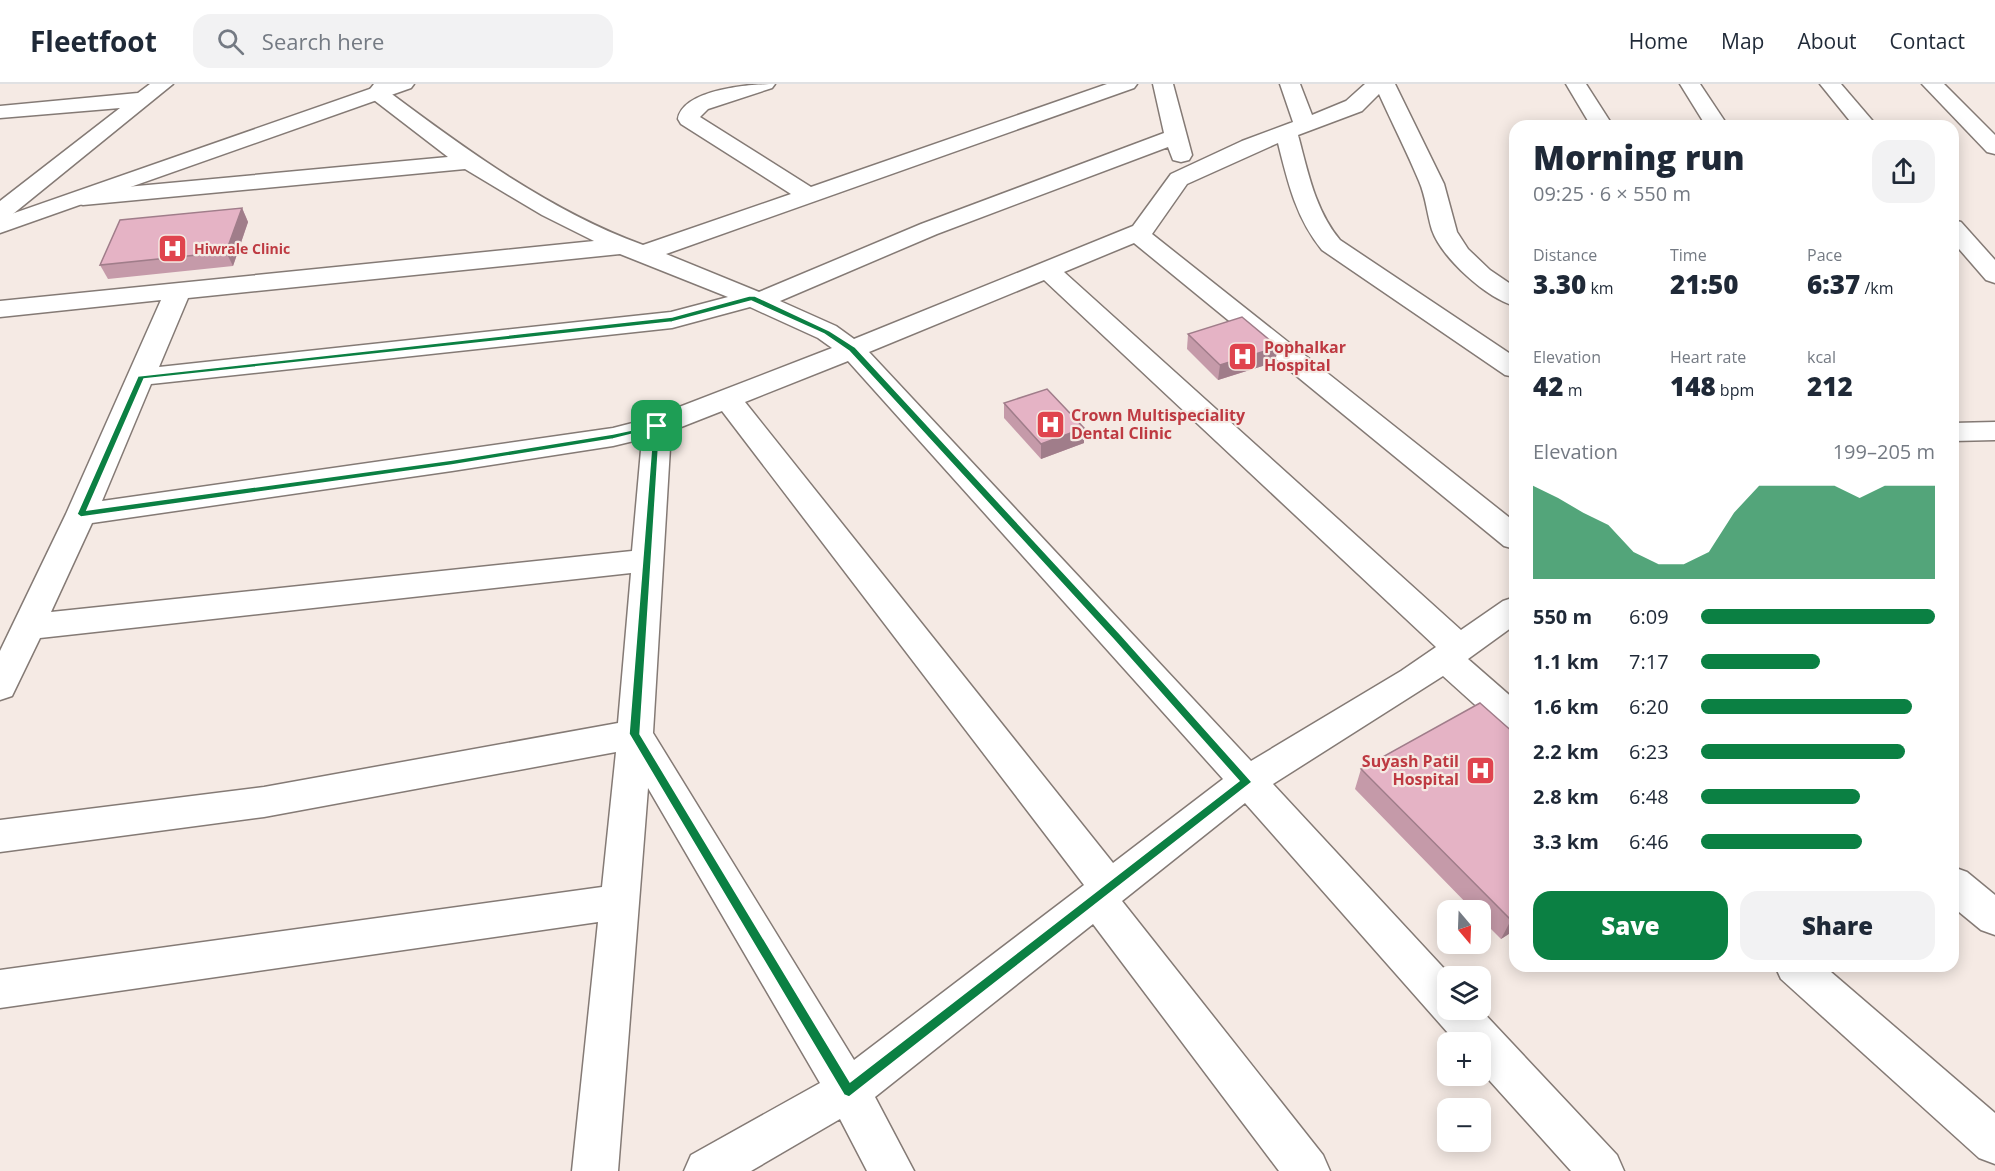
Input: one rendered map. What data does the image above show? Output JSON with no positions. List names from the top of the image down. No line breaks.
{"places":{"hospital":["Hiwrale Clinic","Pophalkar Hospital","Crown Multispeciality Dental Clinic","Suyash Patil Hospital"]},"north":"bottom","page":{"header":"Fleetfoot","search":"Search here","nav":["Home","Map","About","Contact"],"heading":["Morning run","09:25 · 6 × 550 m"],"stats":[["Distance","3.30 km"],["Time","21:50"],["Pace","6:37 /km"],["Elevation","42 m"],["Heart rate","148 bpm"],["kcal","212"]],"chart":["Elevation","199–205 m"],"list":[{"name":"550 m","note":"6:09"},{"name":"1.1 km","note":"7:17"},{"name":"1.6 km","note":"6:20"},{"name":"2.2 km","note":"6:23"},{"name":"2.8 km","note":"6:48"},{"name":"3.3 km","note":"6:46"}],"buttons":["Save","Share"],"map_buttons":["+","−"]}}
